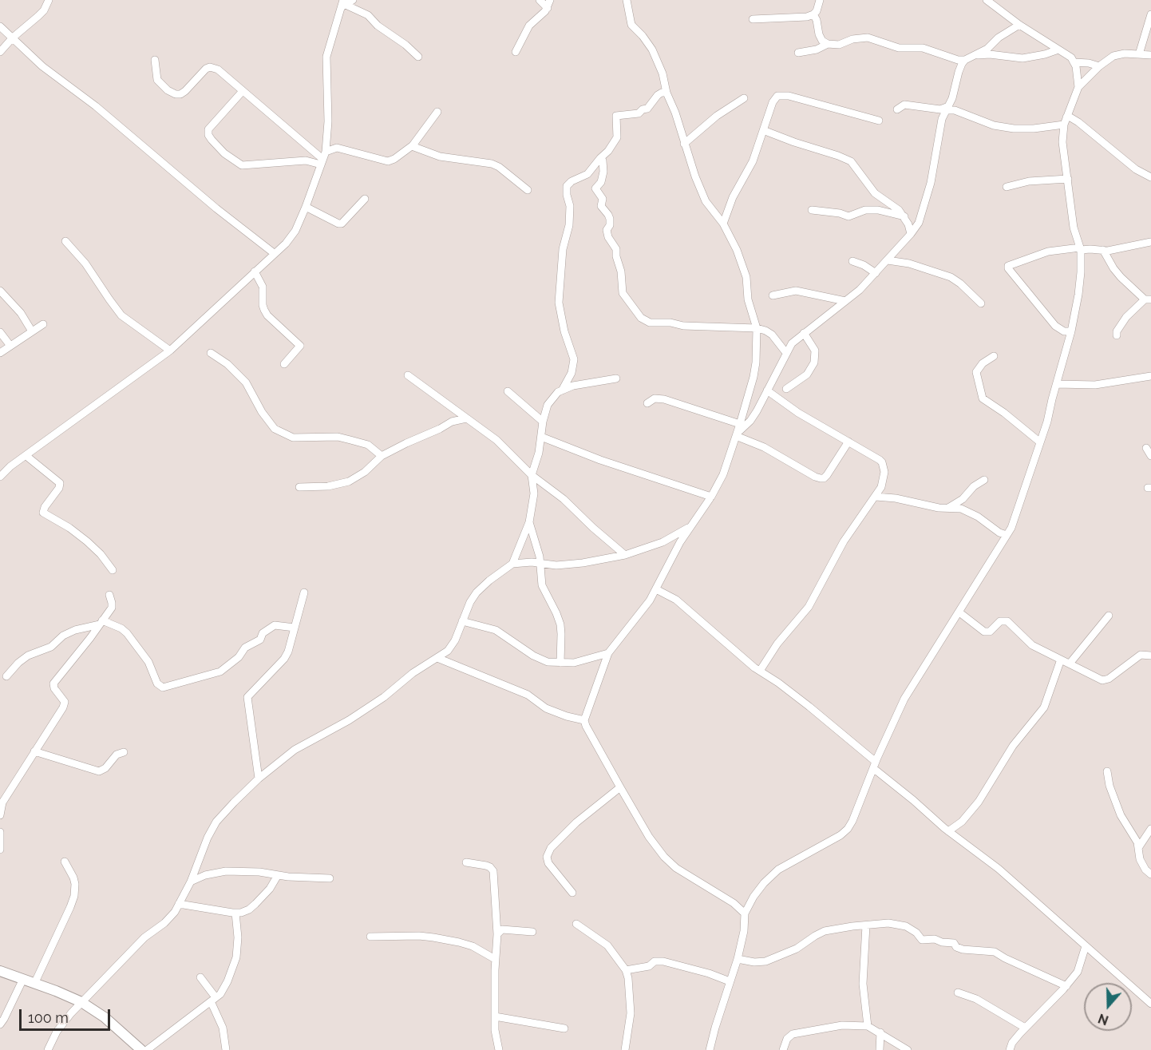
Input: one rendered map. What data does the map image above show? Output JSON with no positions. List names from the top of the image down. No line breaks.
{"scale_bar":"100 m","north":"bottom"}
